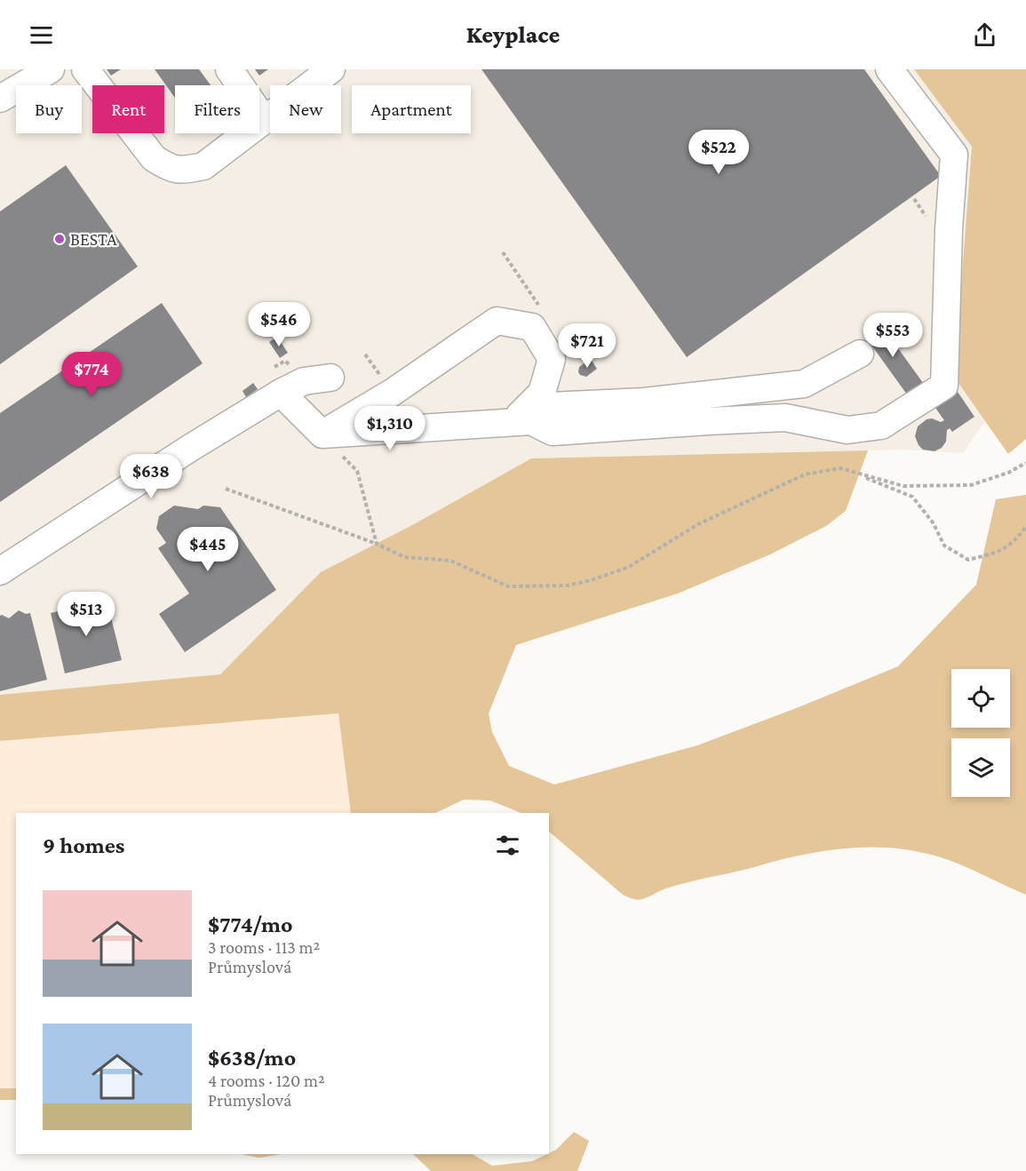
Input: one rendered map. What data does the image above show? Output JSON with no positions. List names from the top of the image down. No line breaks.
{"places":["BESTA"],"page":{"header":"Keyplace","chip":["Buy","Rent","Filters","New","Apartment"],"price":["$522","$546","$553","$721","$774","$1,310","$638","$445","$513"],"heading":"9 homes","list":[{"name":"$774/mo","note":"3 rooms · 113 m² · Průmyslová"},{"name":"$638/mo","note":"4 rooms · 120 m² · Průmyslová"}]}}
